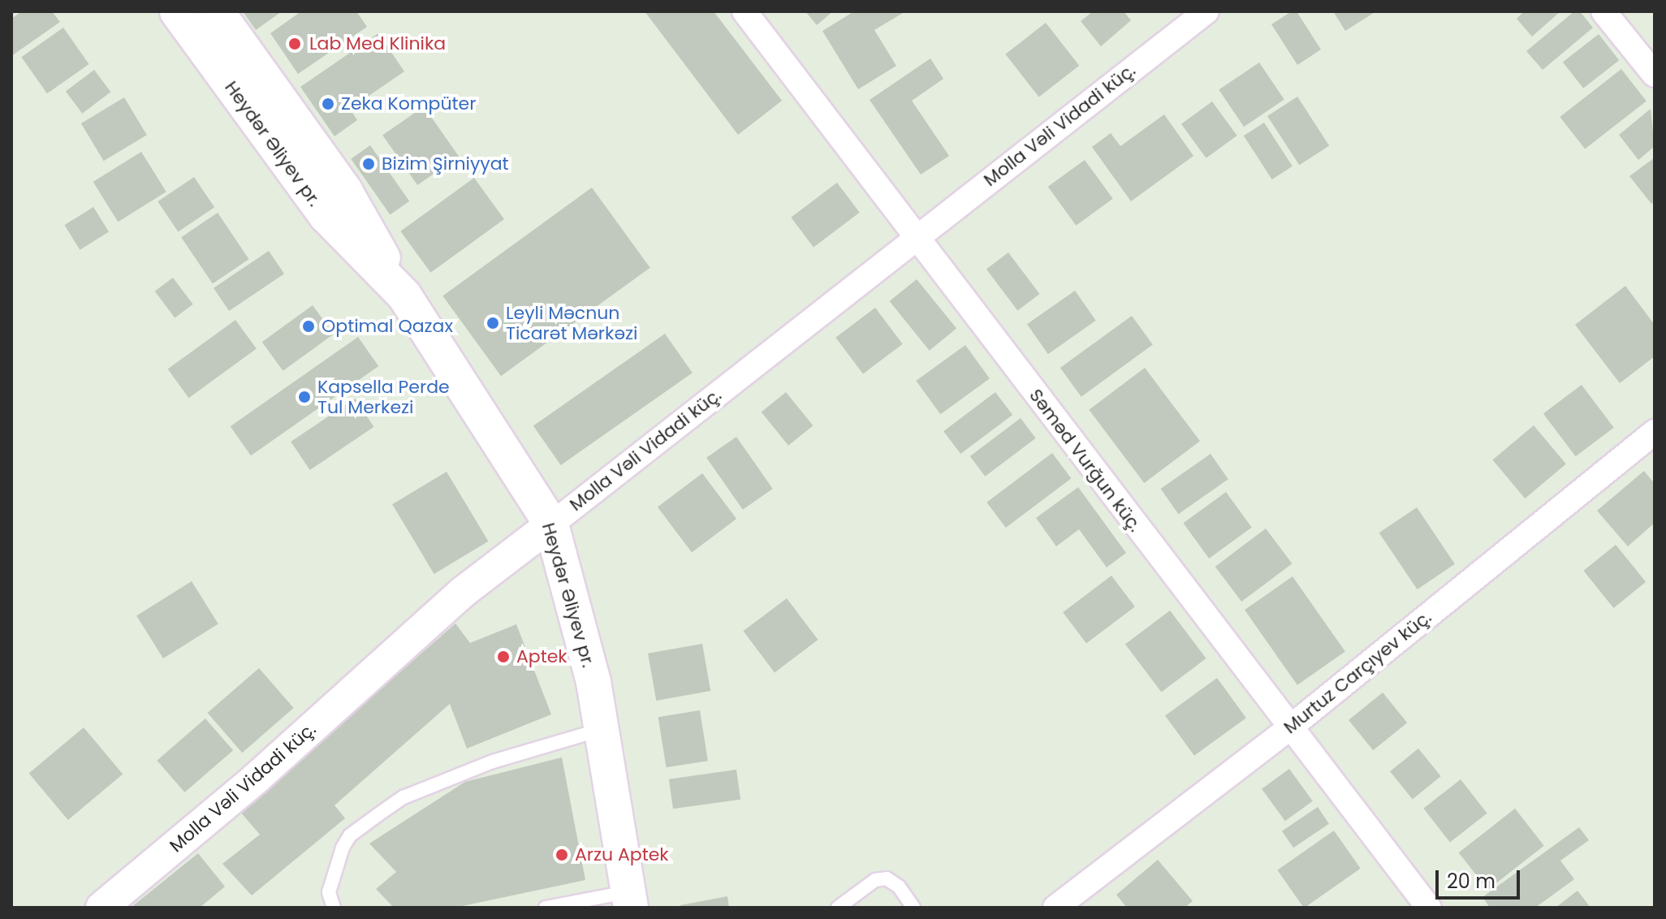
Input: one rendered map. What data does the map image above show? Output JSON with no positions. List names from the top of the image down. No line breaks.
{"streets":{"main road":["Heydər Əliyev pr."],"street":["Molla Vəli Vidadi küç.","Səməd Vurğun küç.","Murtuz Carçıyev küç."]},"crossings":[["Molla Vəli Vidadi küç.","Heydər Əliyev pr."],["Molla Vəli Vidadi küç.","Səməd Vurğun küç."],["Səməd Vurğun küç.","Murtuz Carçıyev küç."]],"places":["Lab Med Klinika","Zeka Kompüter","Bizim Şirniyyat","Leyli Məcnun Ticarət Mərkəzi","Optimal Qazax","Kapsella Perde Tul Merkezi","Aptek","Arzu Aptek"],"scale_bar":"20 m"}
